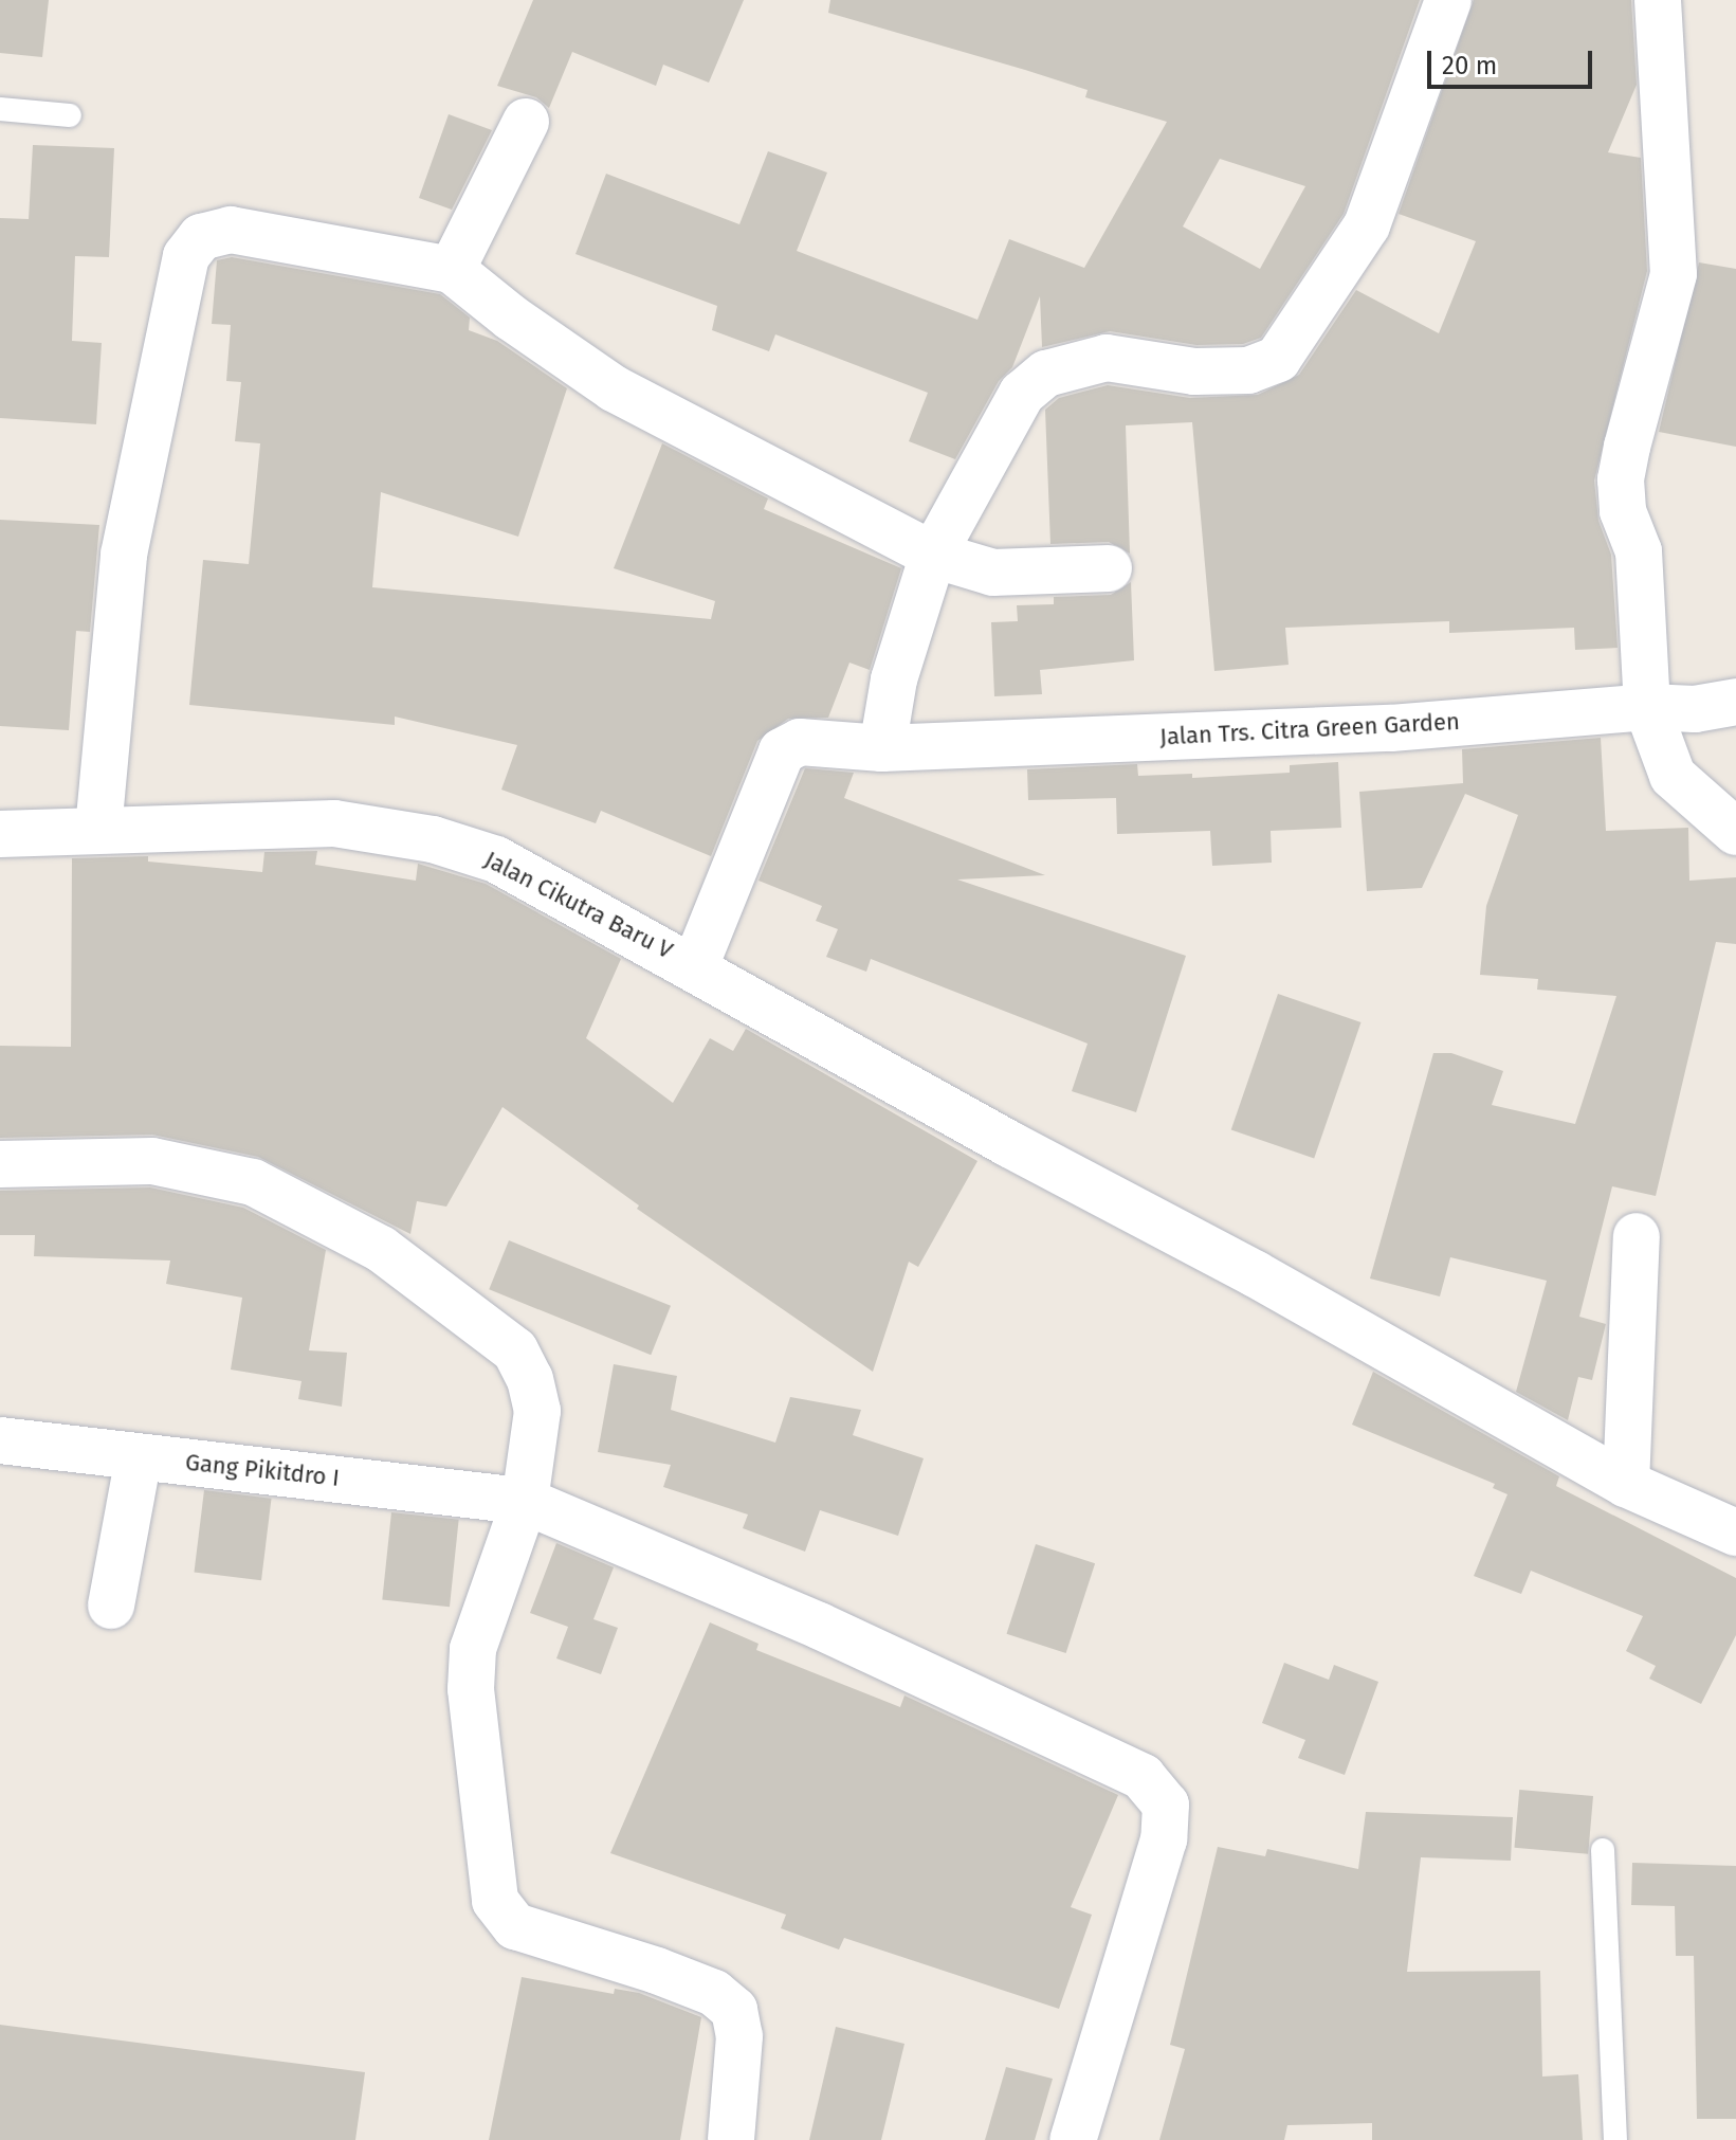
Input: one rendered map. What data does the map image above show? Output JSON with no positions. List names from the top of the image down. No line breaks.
{"streets":{"street":["Jalan Trs. Citra Green Garden","Jalan Cikutra Baru V","Gang Pikitdro I"]},"crossings":[["Jalan Trs. Citra Green Garden","Jalan Cikutra Baru V"]],"scale_bar":"20 m"}
